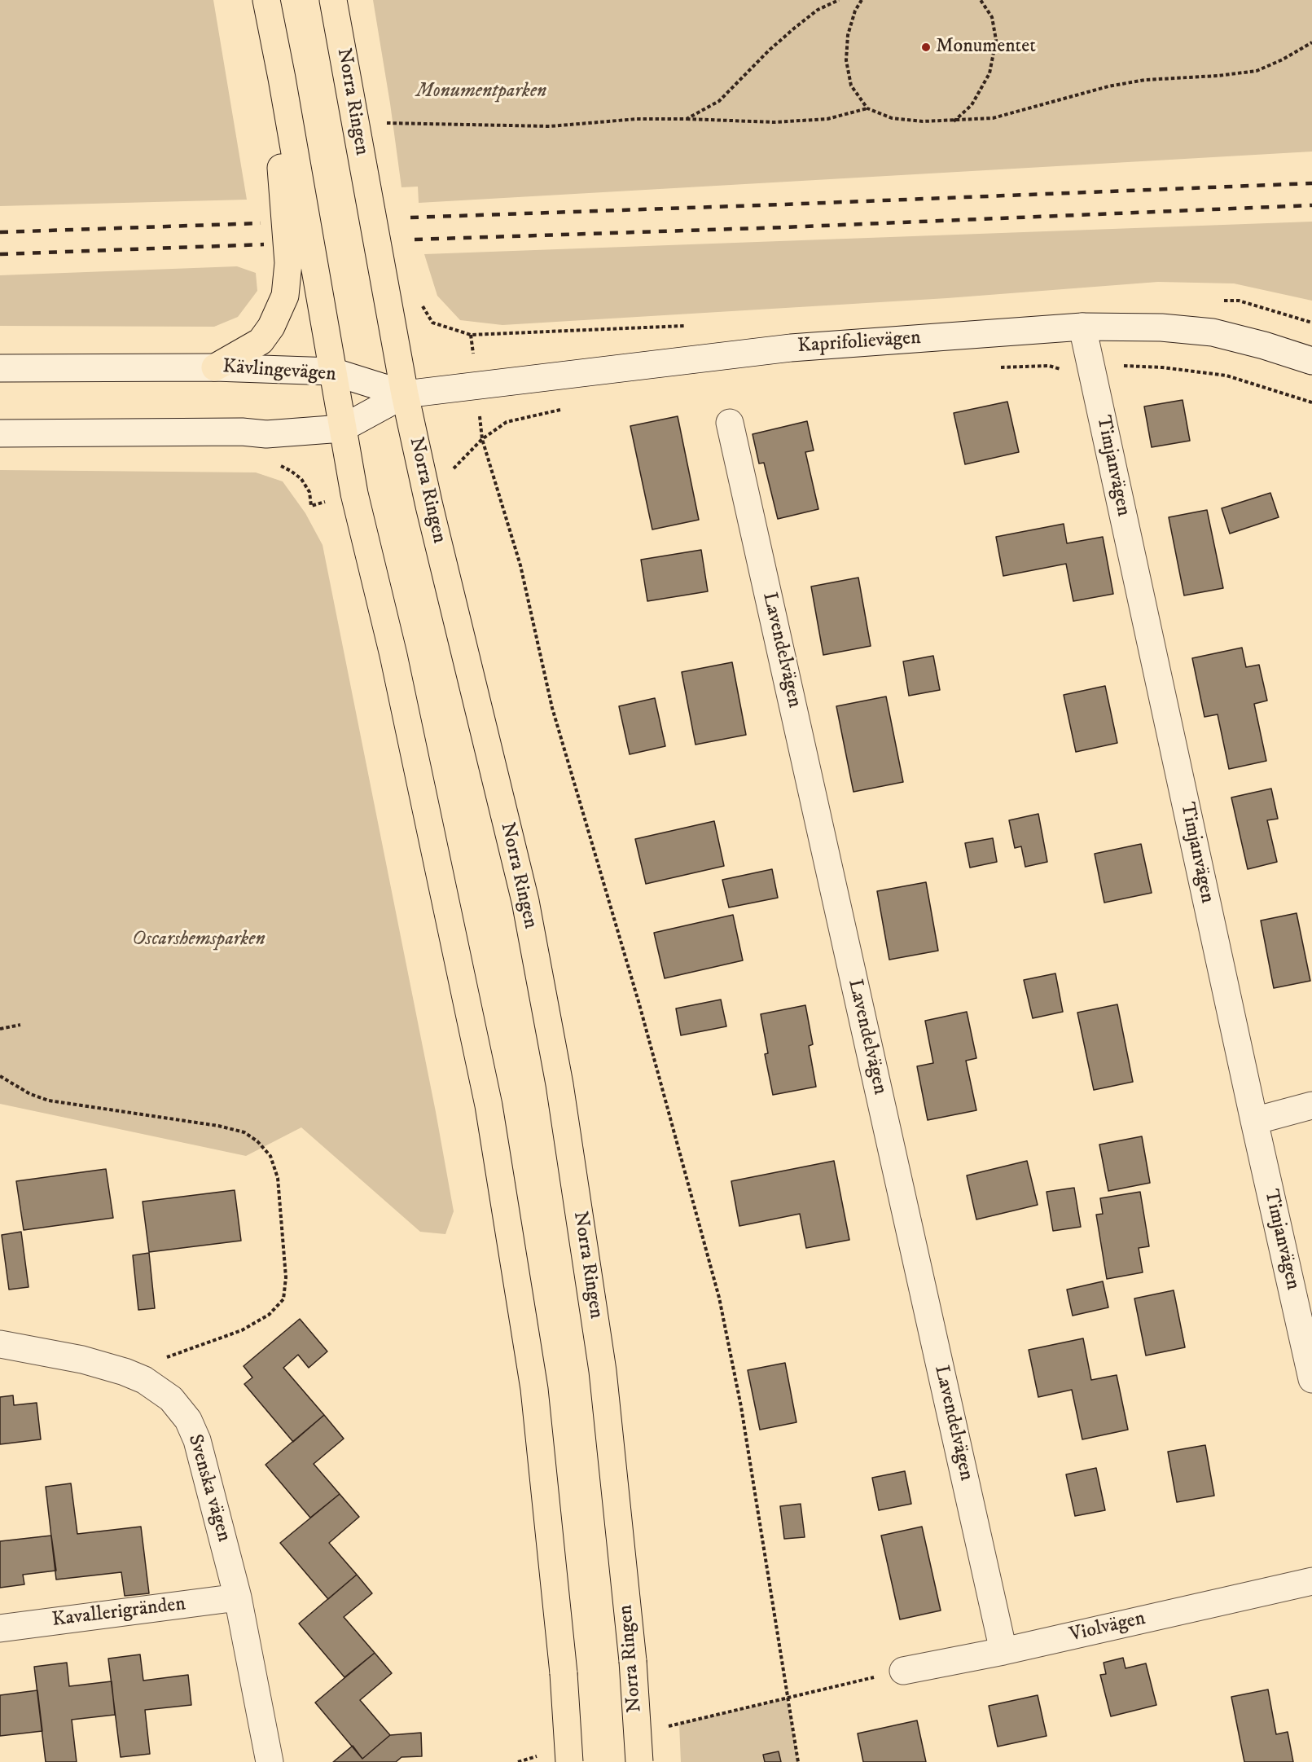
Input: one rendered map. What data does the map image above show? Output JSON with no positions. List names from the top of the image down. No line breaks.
{"streets":{"main road":["Norra Ringen"],"street":["Kaprifolievägen","Kävlingevägen","Timjanvägen","Lavendelvägen","Svenska vägen","Kavallerigränden","Violvägen"]},"crossings":[["Norra Ringen","Kaprifolievägen"],["Norra Ringen","Kävlingevägen"],["Kaprifolievägen","Kävlingevägen"],["Kaprifolievägen","Timjanvägen"],["Lavendelvägen","Violvägen"],["Svenska vägen","Kavallerigränden"]],"parks":["Monumentparken","Oscarshemsparken"],"places":["Monumentet"]}
